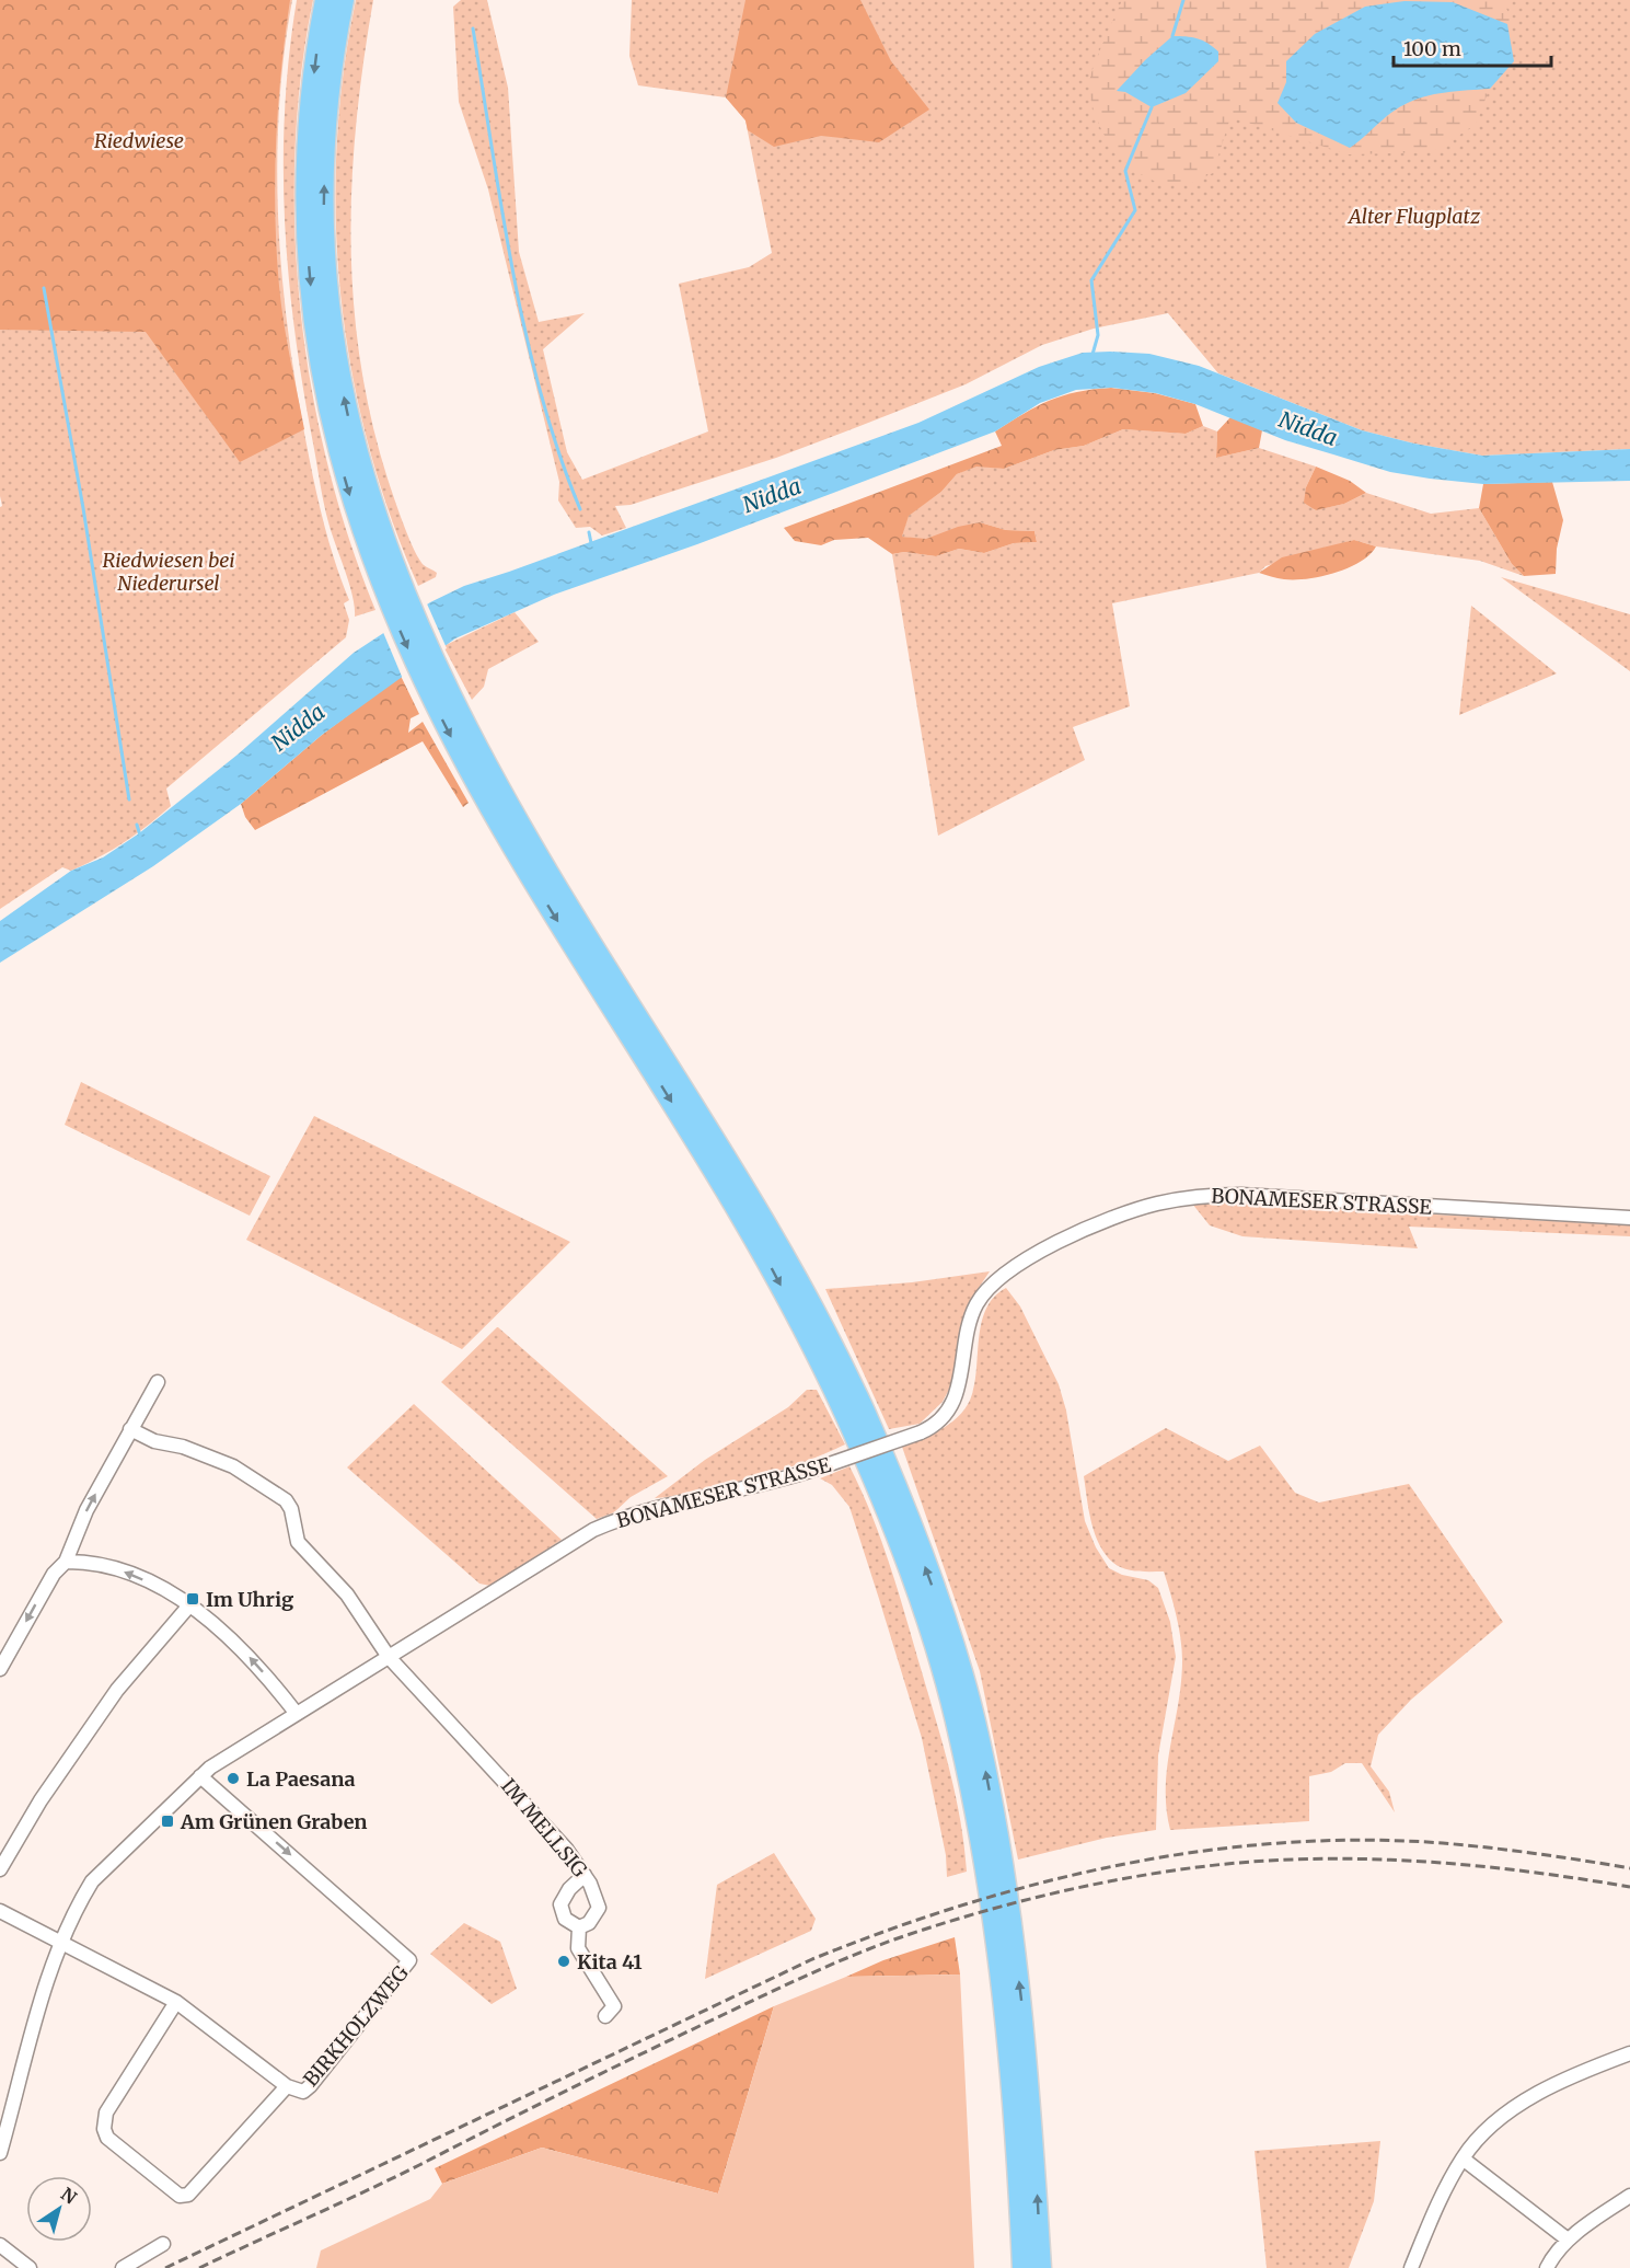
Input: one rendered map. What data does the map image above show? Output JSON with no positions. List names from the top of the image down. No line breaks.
{"streets":{"street":["BONAMESER STRASSE","IM MELLSIG","BIRKHOLZWEG"]},"crossings":[["BONAMESER STRASSE","IM MELLSIG"],["BONAMESER STRASSE","BIRKHOLZWEG"]],"water":["Nidda"],"parks":["Riedwiese","Alter Flugplatz","Riedwiesen bei Niederursel"],"places":{"transit":["Im Uhrig","Am Grünen Graben"],"other":["La Paesana","Kita 41"]},"scale_bar":"100 m","north":"top right"}
